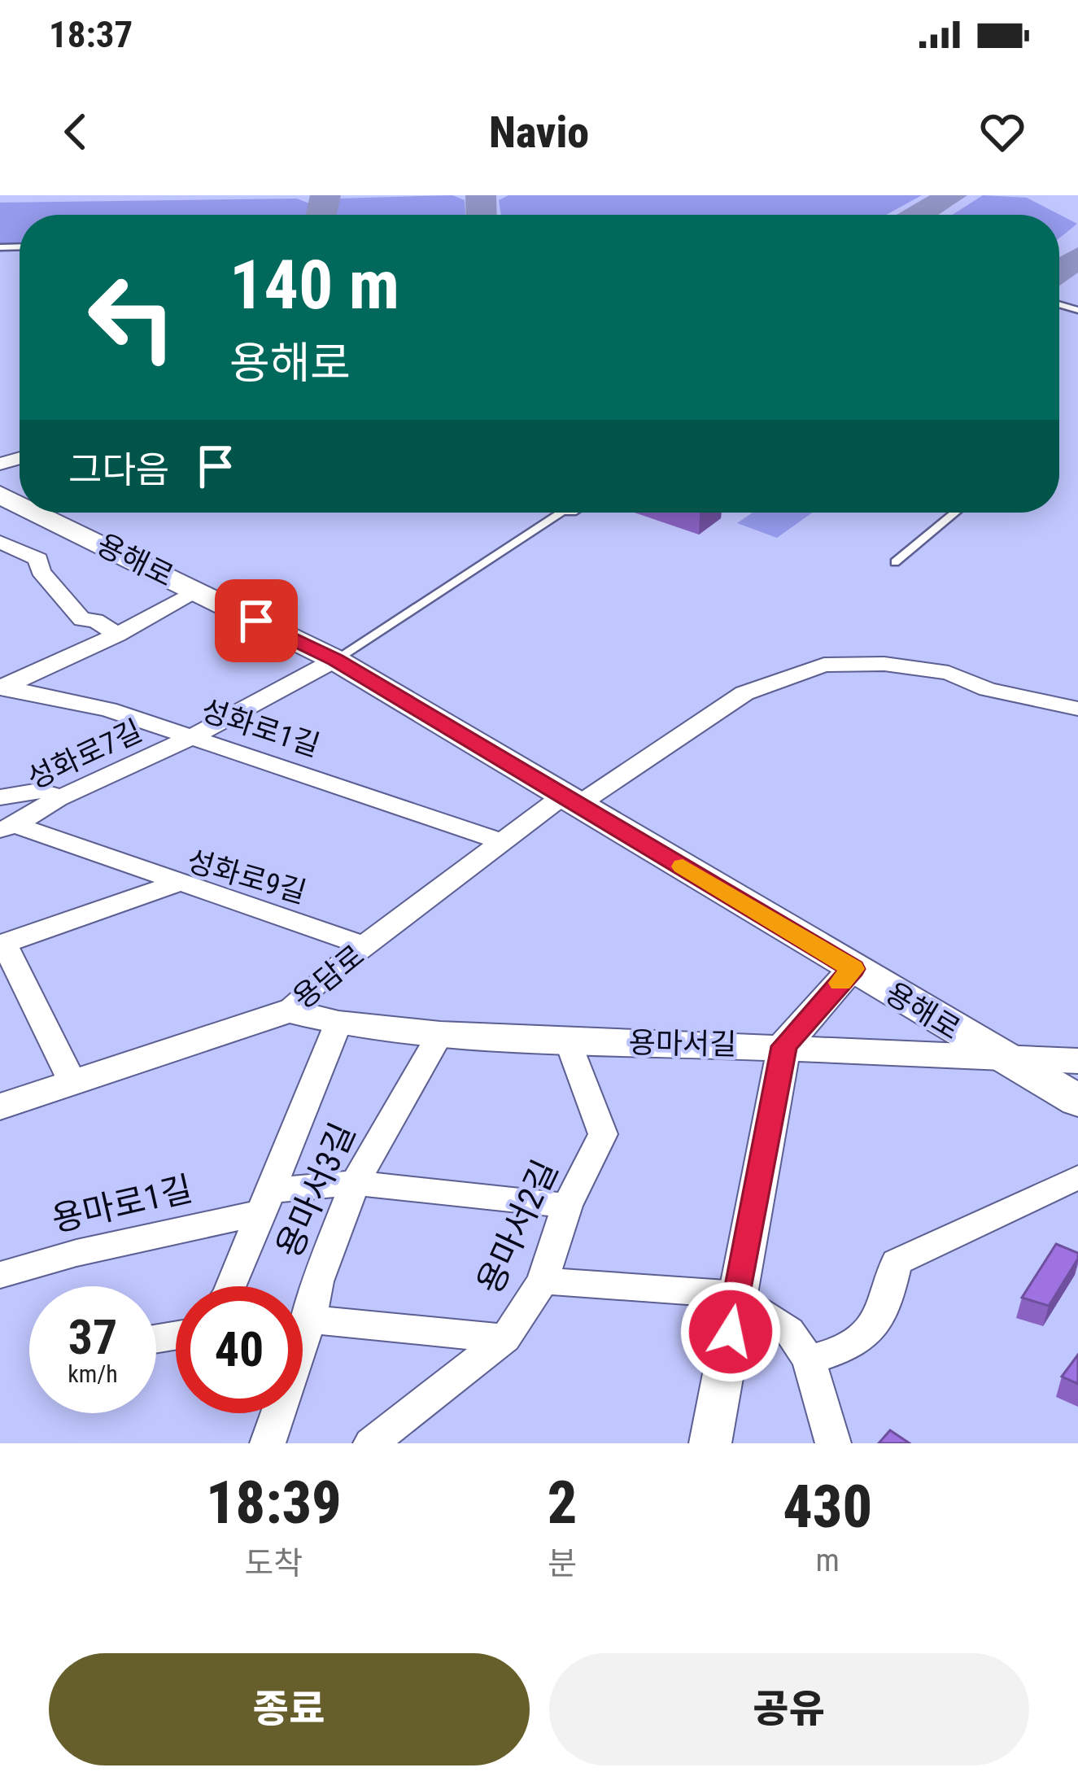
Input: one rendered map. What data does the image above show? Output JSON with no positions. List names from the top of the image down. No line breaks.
{"streets":{"main road":["용해로"],"street":["성화로1길","성화로7길","성화로9길","용담로","용마서길","용마서3길","용마로1길","용마서2길"]},"crossings":[["용해로","성화로7길"],["용해로","용담로"],["용해로","용마서길"],["성화로1길","성화로7길"],["성화로1길","용담로"],["성화로7길","성화로9길"],["성화로9길","용담로"],["용담로","용마서길"],["용마서길","용마서3길"],["용마서길","용마서2길"],["용마서3길","용마로1길"],["용마로1길","용마서2길"]],"page":{"status":"18:37","header":"Navio","turn":["140 m","용해로"],"then":"그다음","speed":"37 km/h","limit":"40","eta":["18:39","도착","2","분","430","m"],"buttons":["종료","공유"]}}
